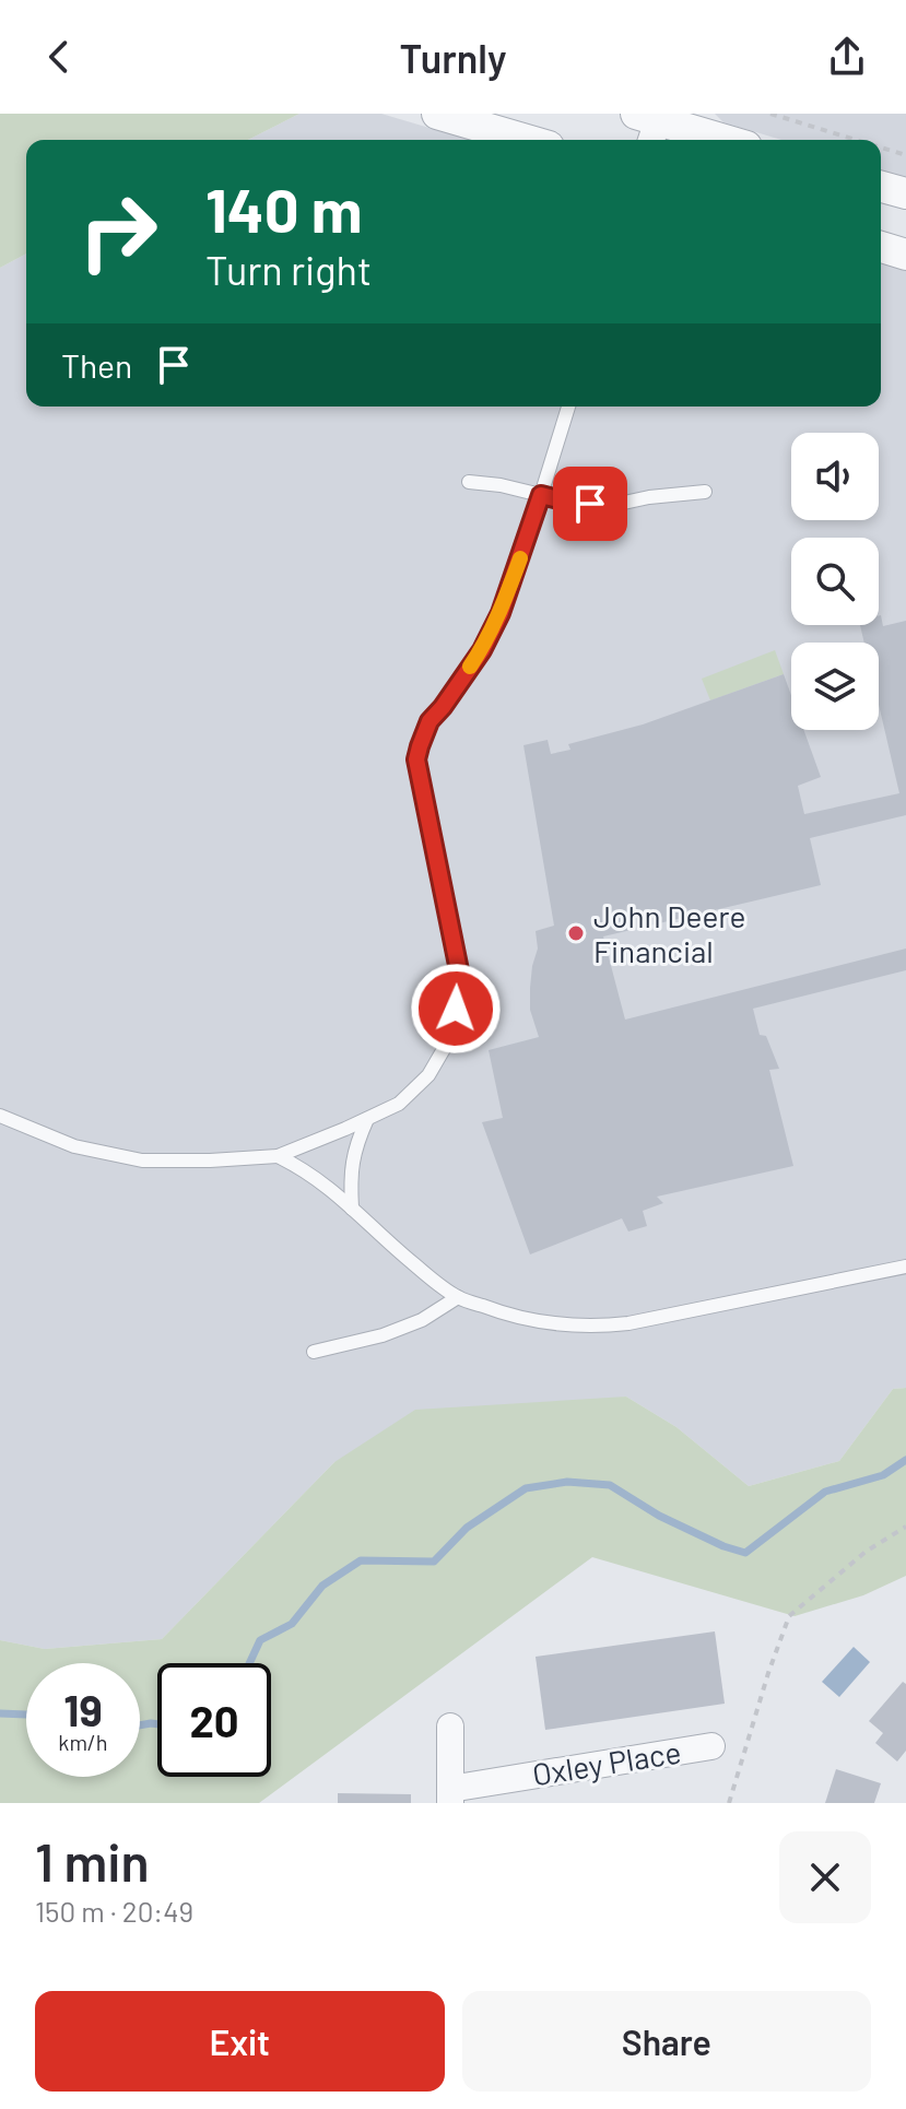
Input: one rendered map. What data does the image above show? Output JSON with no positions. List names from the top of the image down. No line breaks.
{"streets":{"street":["Oxley Place"]},"places":["John Deere Financial"],"page":{"header":"Turnly","turn":["140 m","Turn right"],"then":"Then","speed":"19 km/h","limit":"20","heading":["1 min","150 m · 20:49"],"buttons":["Exit","Share"]}}
